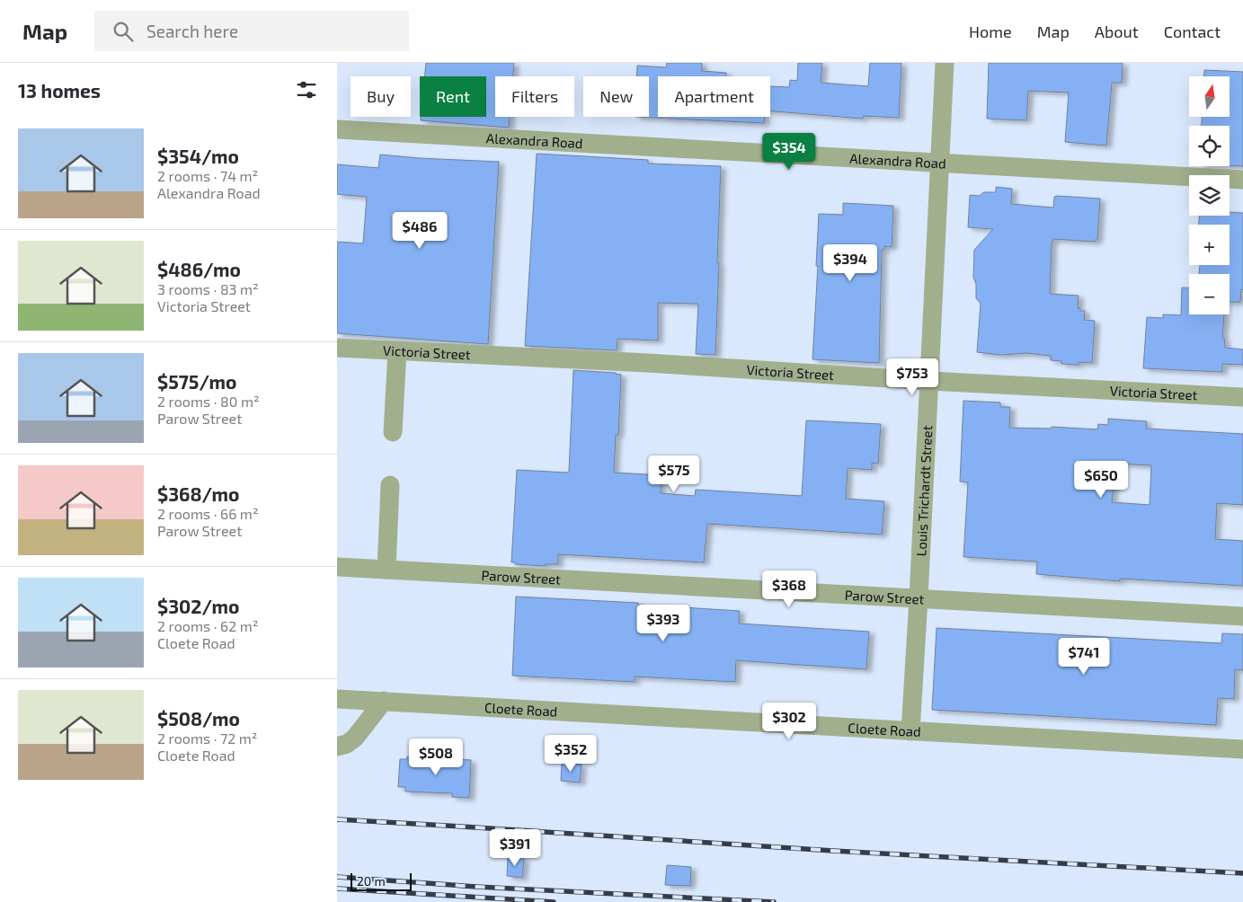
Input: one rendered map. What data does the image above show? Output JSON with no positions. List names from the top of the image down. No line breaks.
{"streets":{"street":["Alexandra Road","Victoria Street","Louis Trichardt Street","Parow Street","Cloete Road"]},"crossings":[["Alexandra Road","Louis Trichardt Street"],["Victoria Street","Louis Trichardt Street"],["Louis Trichardt Street","Parow Street"],["Louis Trichardt Street","Cloete Road"]],"scale_bar":"20 m","north":"top","page":{"header":"Map","search":"Search here","nav":["Home","Map","About","Contact"],"heading":"13 homes","map_buttons":["+","−"],"chip":["Buy","Rent","Filters","New","Apartment"],"list":[{"name":"$354/mo","note":"2 rooms · 74 m² · Alexandra Road"},{"name":"$486/mo","note":"3 rooms · 83 m² · Victoria Street"},{"name":"$575/mo","note":"2 rooms · 80 m² · Parow Street"},{"name":"$368/mo","note":"2 rooms · 66 m² · Parow Street"},{"name":"$302/mo","note":"2 rooms · 62 m² · Cloete Road"},{"name":"$508/mo","note":"2 rooms · 72 m² · Cloete Road"}],"price":["$354","$486","$394","$753","$575","$650","$368","$393","$741","$302","$352","$508","$391"],"scale":"20 m"}}
